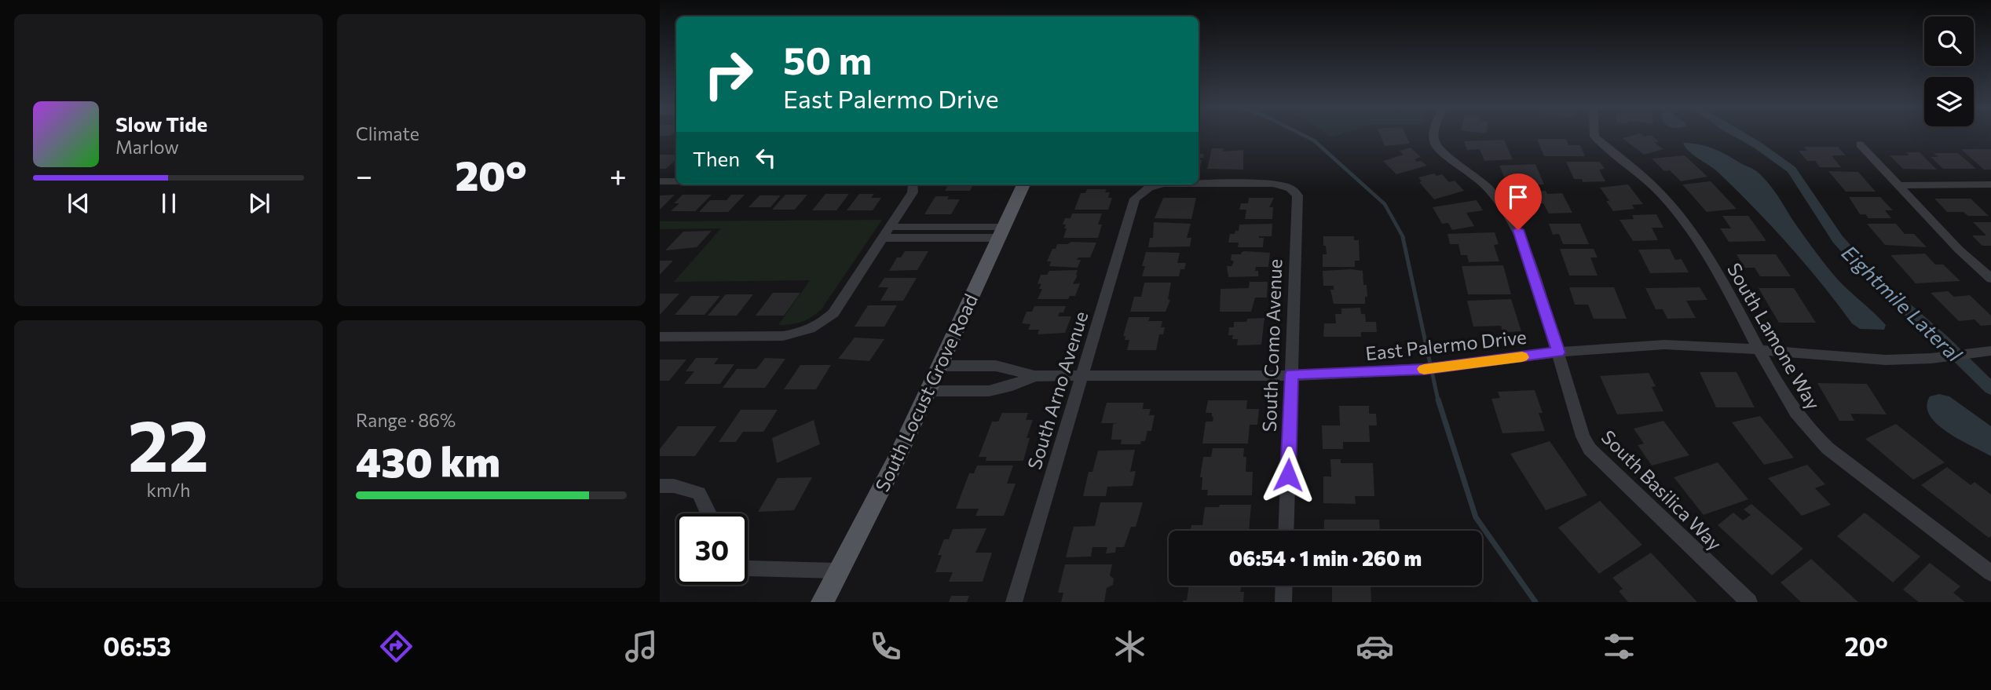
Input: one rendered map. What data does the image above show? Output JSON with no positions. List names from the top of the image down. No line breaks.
{"streets":{"main road":["South Locust Grove Road"],"street":["South Lamone Way","East Palermo Drive","South Como Avenue","South Arno Avenue","South Basilica Way"]},"crossings":[["South Lamone Way","East Palermo Drive"],["East Palermo Drive","South Como Avenue"],["East Palermo Drive","South Arno Avenue"],["East Palermo Drive","South Locust Grove Road"],["East Palermo Drive","South Basilica Way"],["South Como Avenue","South Arno Avenue"]],"water":["Eightmile Lateral"],"page":{"tile":["Climate",["22","km/h"],["Range · 86%","430 km"]],"turn":["50 m","East Palermo Drive"],"song":["Slow Tide","Marlow"],"then":"Then","heat":["−","20°","+"],"limit":"30","trip":"06:54 · 1 min · 260 m","tabs":["06:53","20°"]}}
